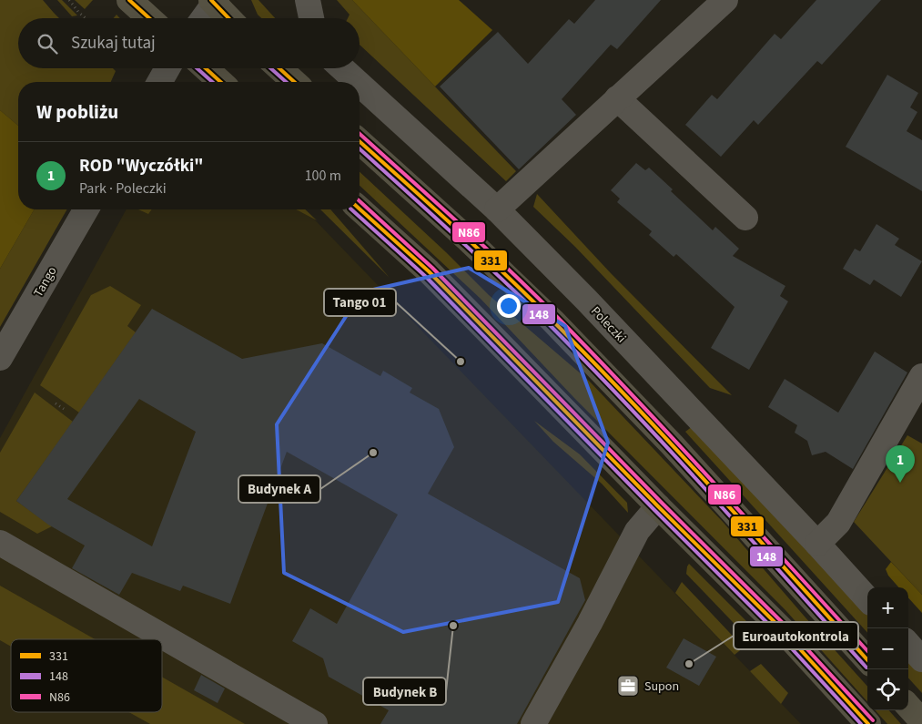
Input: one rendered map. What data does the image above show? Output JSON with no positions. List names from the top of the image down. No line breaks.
{"streets":{"street":["Tango","Poleczki"]},"places":{"other":["Tango 01","Budynek A","Budynek B","Euroautokontrola"],"office":["Supon"]},"lines":["transit line 331","transit line 148","transit line N86"],"legend":["331","148","N86"],"page":{"search":"Szukaj tutaj","heading":"W pobliżu","list":[{"mark":"1","name":"ROD \"Wyczółki\"","note":"Park · Poleczki","value":"100 m"}],"pins":"1","map_buttons":["+","−"]}}
